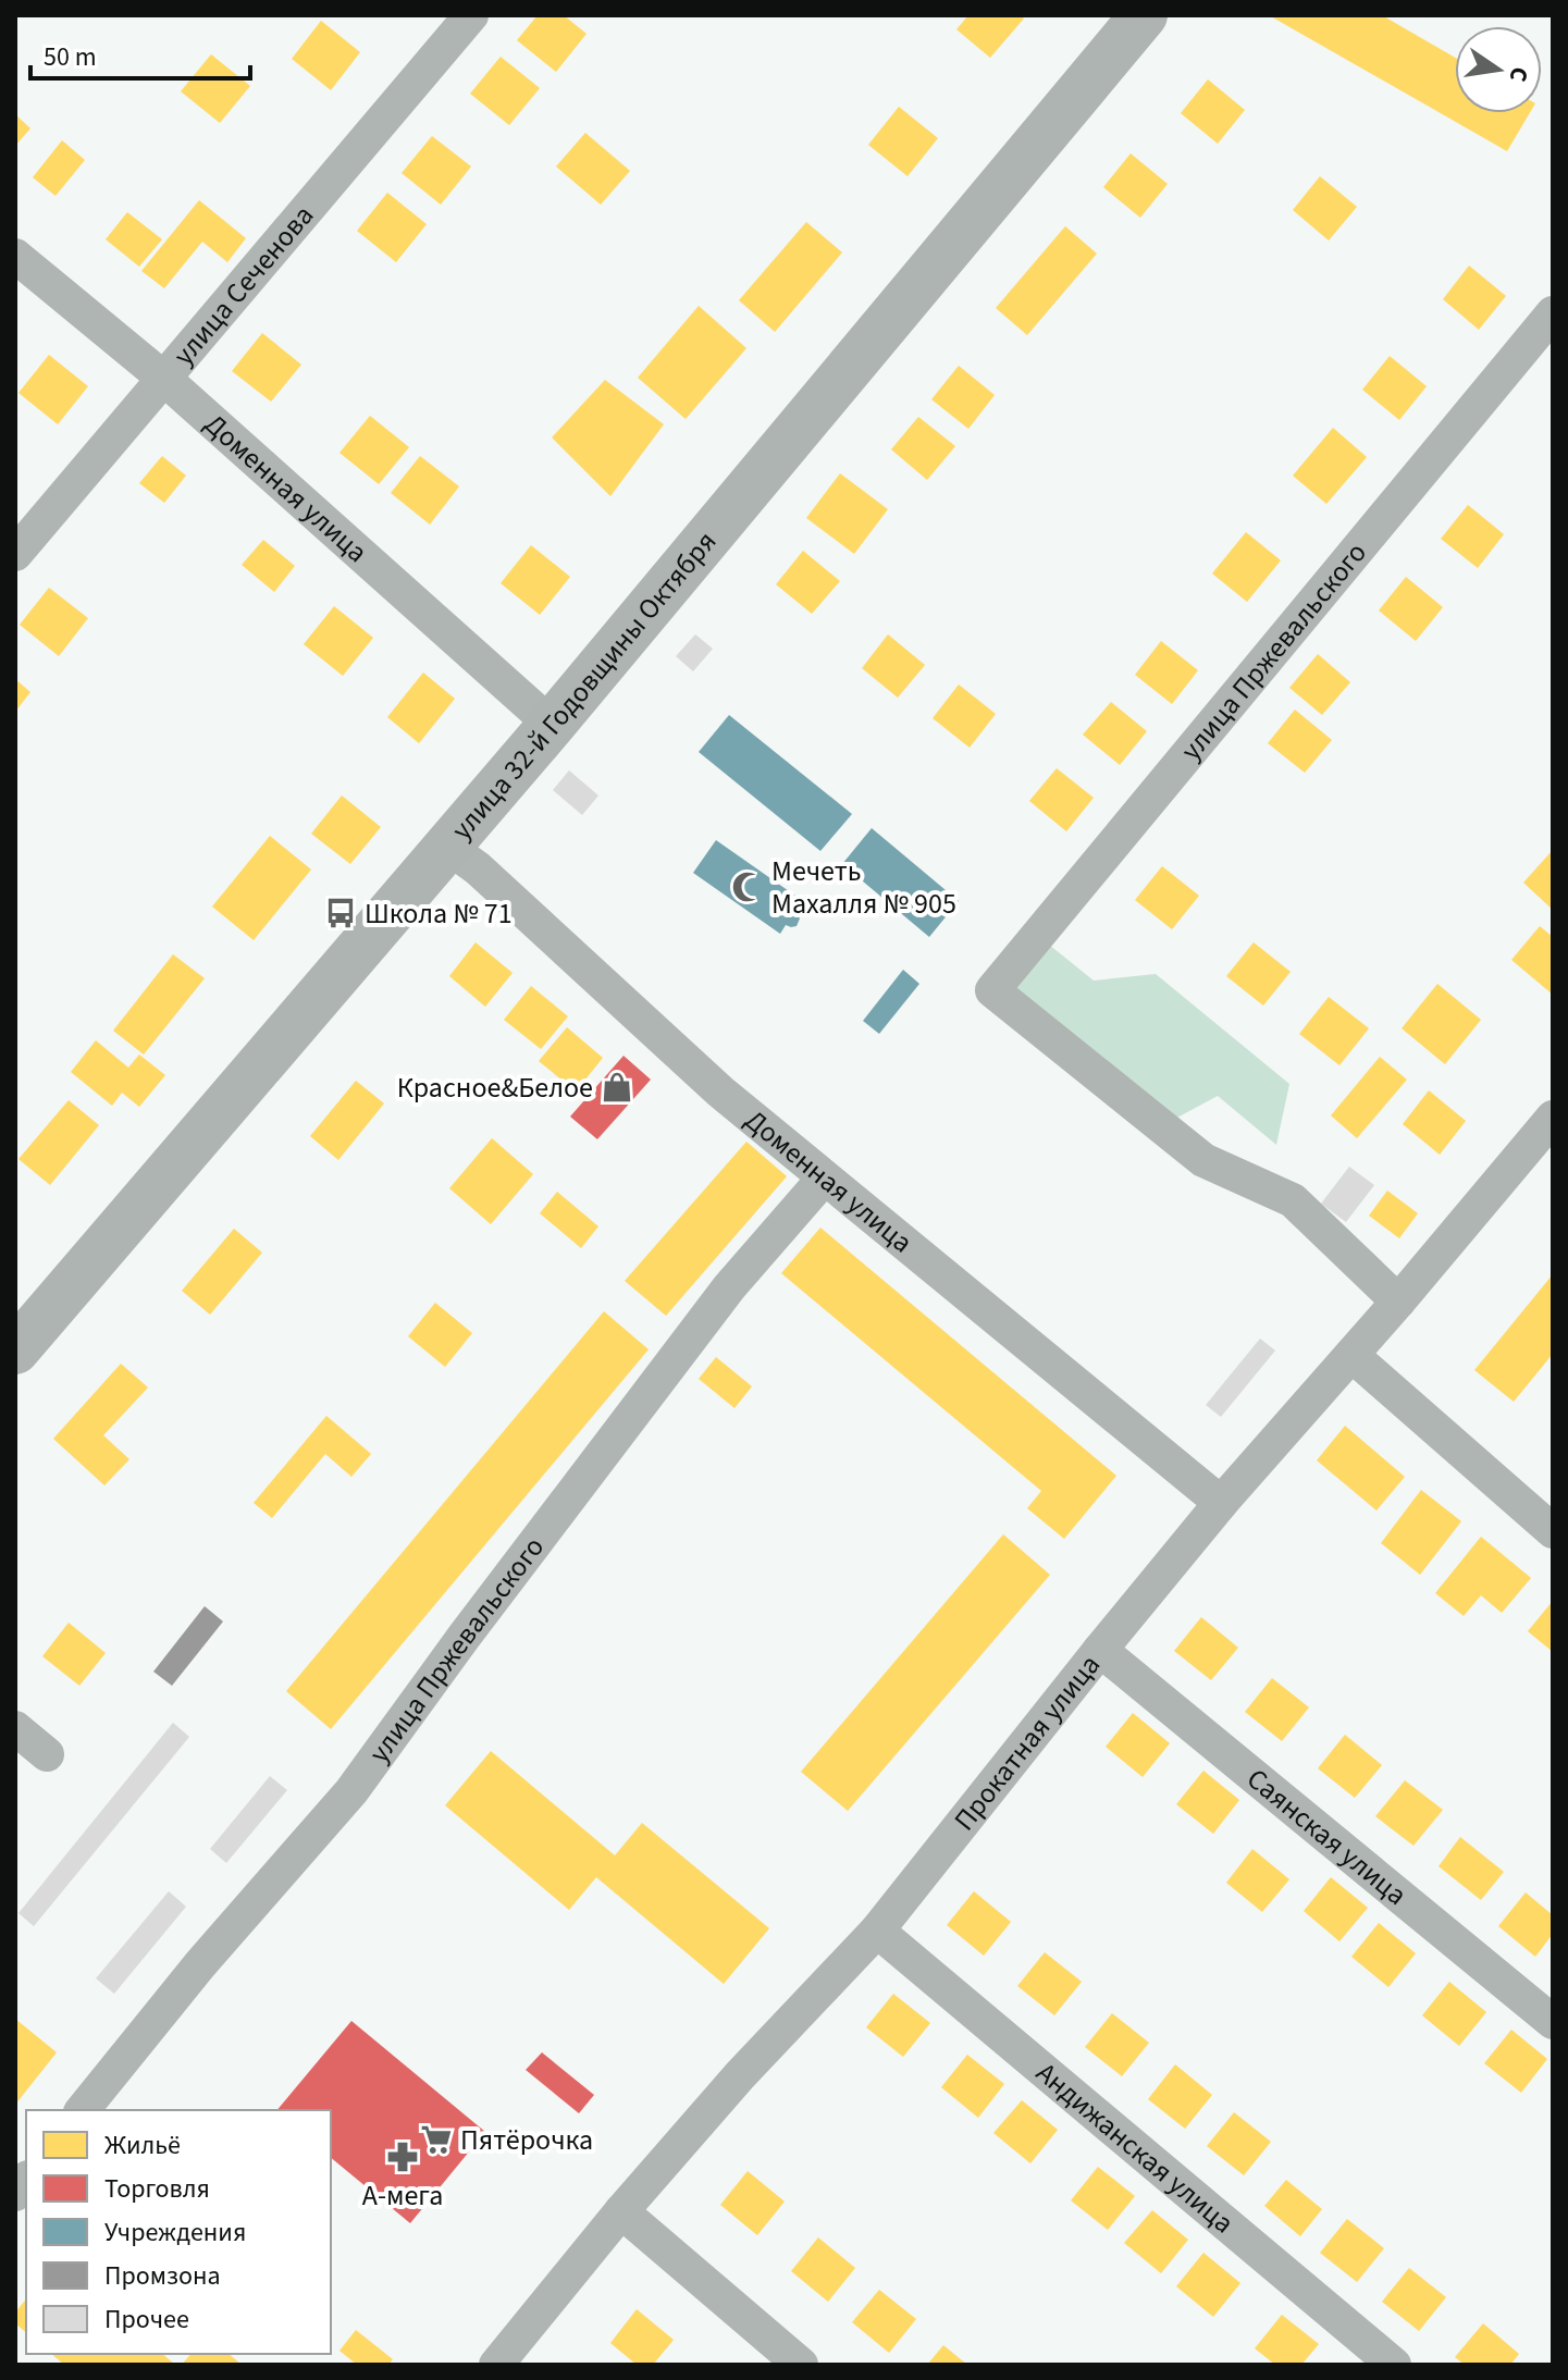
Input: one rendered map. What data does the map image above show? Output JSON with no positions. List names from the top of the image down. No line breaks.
{"streets":{"main road":["улица 32-й Годовщины Октября"],"street":["улица Сеченова","Доменная улица","улица Пржевальского","Прокатная улица","Саянская улица","Андижанская улица"]},"crossings":[["улица Сеченова","Доменная улица"],["Доменная улица","улица Пржевальского"],["Доменная улица","улица 32-й Годовщины Октября"],["Доменная улица","Прокатная улица"],["улица Пржевальского","Прокатная улица"],["Прокатная улица","Саянская улица"],["Прокатная улица","Андижанская улица"]],"places":{"mosque":["Мечеть Махалля № 905"],"bus stop":["Школа № 71"],"shop":["Красное&Белое"],"supermarket":["Пятёрочка"],"pharmacy":["А-мега"]},"legend":["Жильё","Торговля","Учреждения","Промзона","Прочее"],"scale_bar":"50 m","north":"right"}
